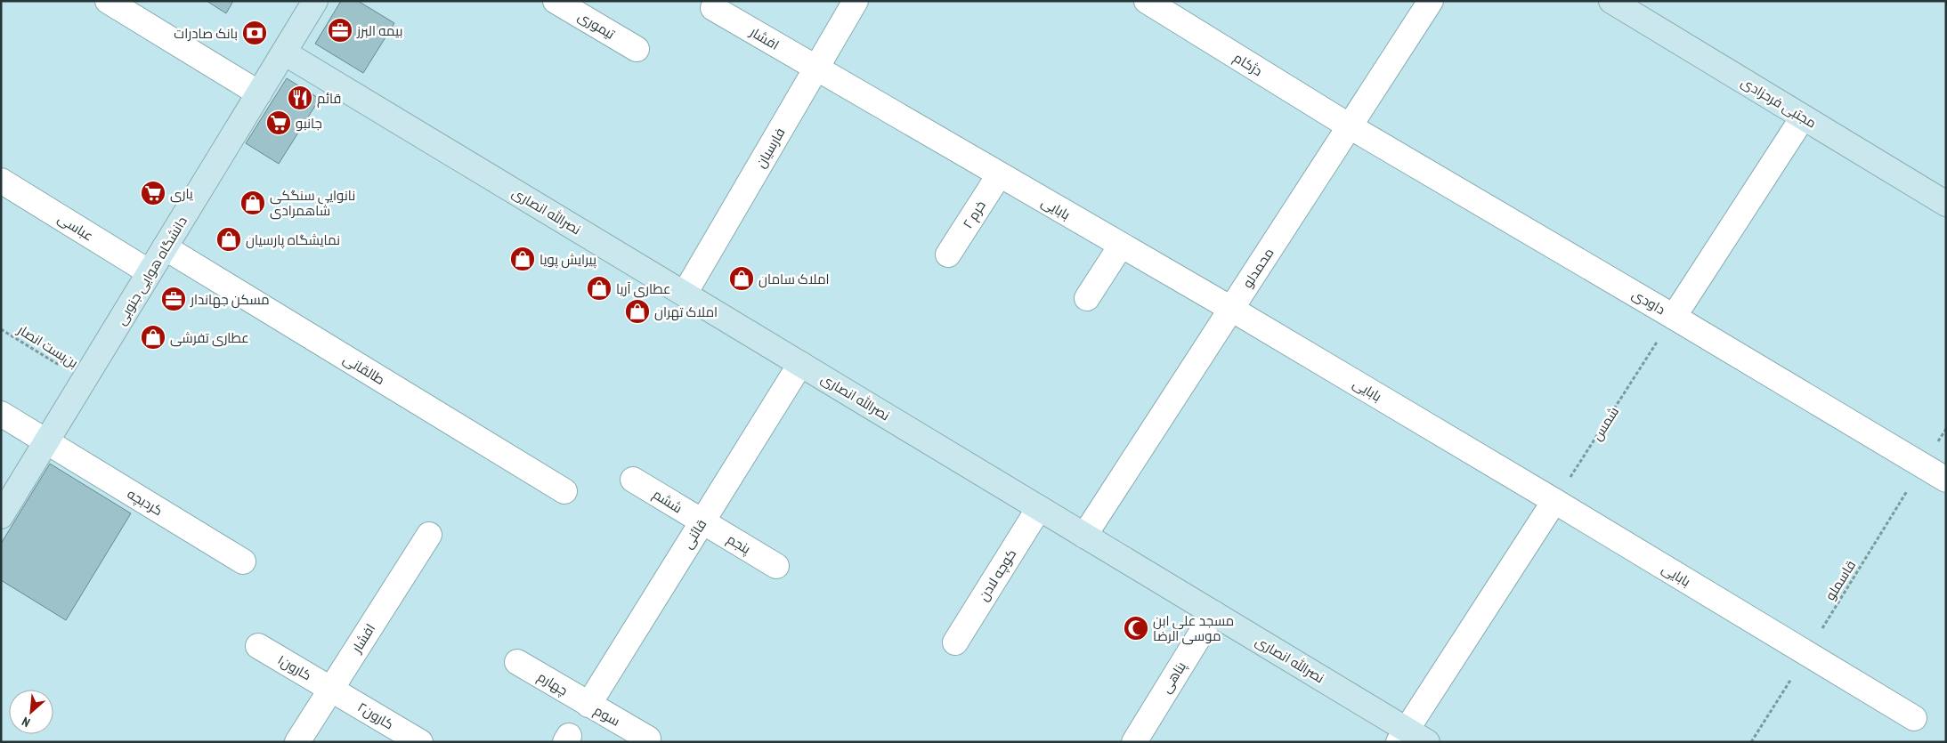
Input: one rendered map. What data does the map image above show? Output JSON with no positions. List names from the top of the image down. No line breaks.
{"streets":{"street":["تیموری","افشار","دژکام","مجتبی فرحزادی","فارسیان","بابایی","نصرالله انصاری","خرم ۲","عباسی","محمدلو","دانشگاه هوایی جنوبی","داودی","طالقانی","ششم","کردبچه","قائنی","پنجم","کوچه لادن","کارون۱","پناهی","چهارم","کارون۲","سوم"],"path":["بن‌بست انصار","شمس","قاسملو"]},"crossings":[["افشار","فارسیان"],["افشار","بابایی"],["افشار","کارون۱"],["افشار","کارون۲"],["دژکام","محمدلو"],["دژکام","داودی"],["فارسیان","بابایی"],["فارسیان","نصرالله انصاری"],["بابایی","خرم ۲"],["بابایی","محمدلو"],["بابایی","شمس"],["بابایی","قاسملو"],["نصرالله انصاری","محمدلو"],["نصرالله انصاری","دانشگاه هوایی جنوبی"],["نصرالله انصاری","قائنی"],["نصرالله انصاری","کوچه لادن"],["نصرالله انصاری","پناهی"],["عباسی","دانشگاه هوایی جنوبی"],["محمدلو","داودی"],["دانشگاه هوایی جنوبی","بن‌بست انصار"],["دانشگاه هوایی جنوبی","طالقانی"],["دانشگاه هوایی جنوبی","کردبچه"],["داودی","شمس"],["داودی","قاسملو"],["ششم","قائنی"],["ششم","پنجم"],["قائنی","پنجم"],["قائنی","چهارم"],["قائنی","سوم"],["کارون۱","کارون۲"],["چهارم","سوم"]],"places":{"office":["بیمه البرز","مسکن جهاندار"],"bank":["بانک صادرات"],"restaurant":["قائم"],"supermarket":["جانبو","یاری"],"shop":["نانوایی سنگکی شاهمرادی","نمایشگاه پارسیان","پیرایش پویا","املاک سامان","عطاری آریا","املاک تهران","عطاری تفرشی"],"mosque":["مسجد علی ابن موسی الرضا"]},"north":"bottom left"}
